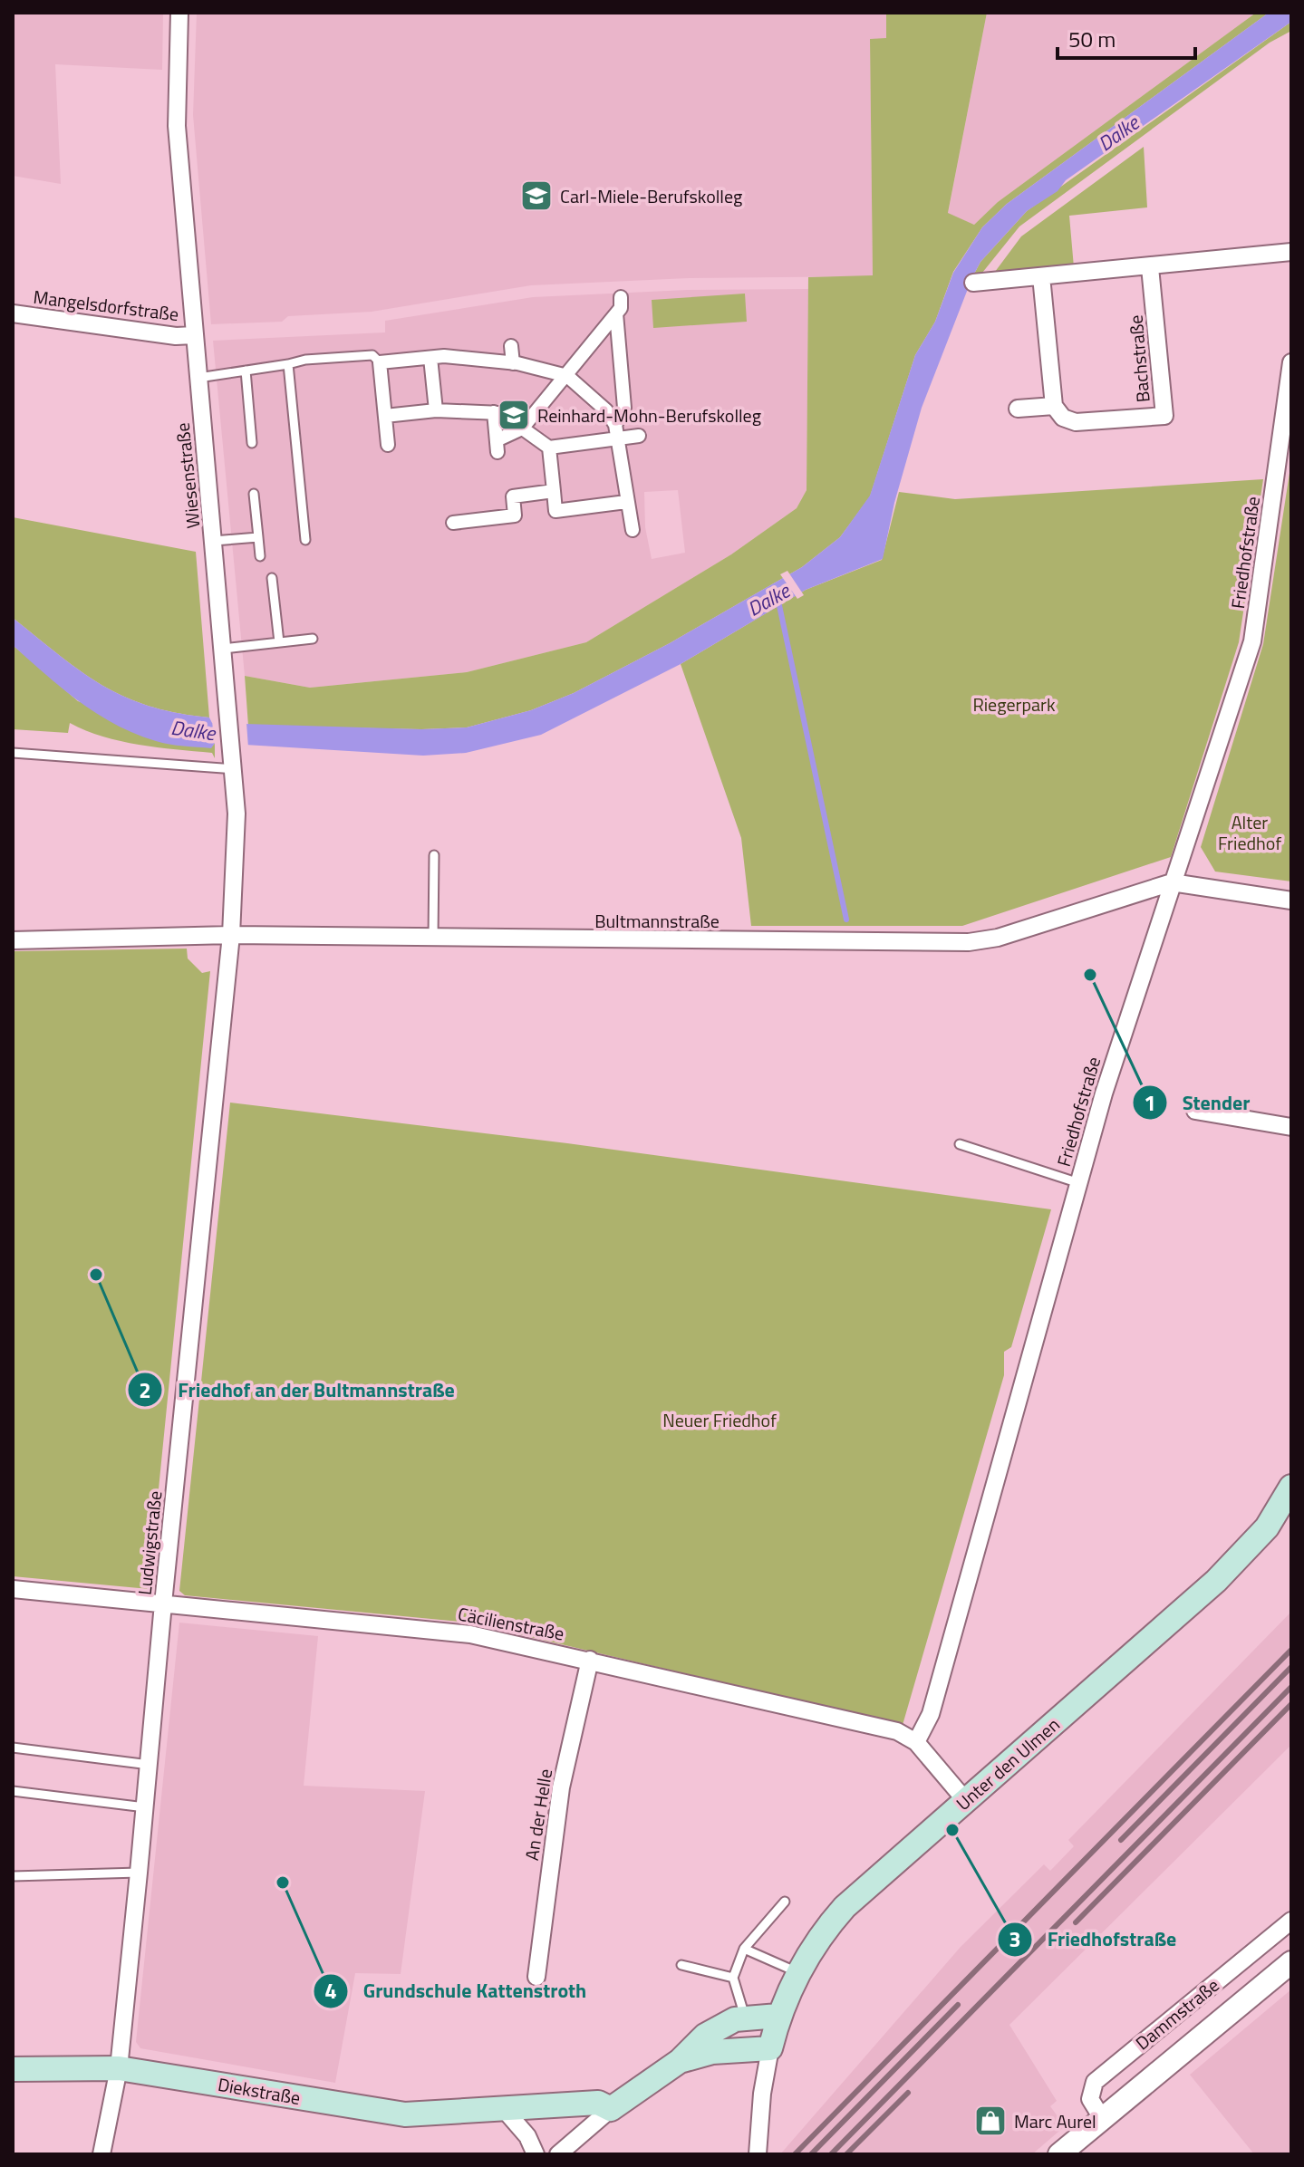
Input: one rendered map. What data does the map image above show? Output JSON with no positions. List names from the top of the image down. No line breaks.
{"streets":{"main road":["Unter den Ulmen","Diekstraße"],"street":["Mangelsdorfstraße","Bachstraße","Wiesenstraße","Friedhofstraße","Bultmannstraße","Ludwigstraße","Cäcilienstraße","An der Helle","Dammstraße"]},"crossings":[["Mangelsdorfstraße","Wiesenstraße"],["Wiesenstraße","Bultmannstraße"],["Wiesenstraße","Ludwigstraße"],["Friedhofstraße","Bultmannstraße"],["Friedhofstraße","Cäcilienstraße"],["Bultmannstraße","Ludwigstraße"],["Ludwigstraße","Cäcilienstraße"],["Ludwigstraße","Diekstraße"],["Cäcilienstraße","Unter den Ulmen"],["Cäcilienstraße","An der Helle"]],"water":["Dalke"],"parks":["Riegerpark","Alter Friedhof","Neuer Friedhof"],"places":{"school or university":["Carl-Miele-Berufskolleg","Reinhard-Mohn-Berufskolleg"],"other":["Stender","Friedhof an der Bultmannstraße","Friedhofstraße","Grundschule Kattenstroth"],"shop":["Marc Aurel"]},"scale_bar":"50 m"}
